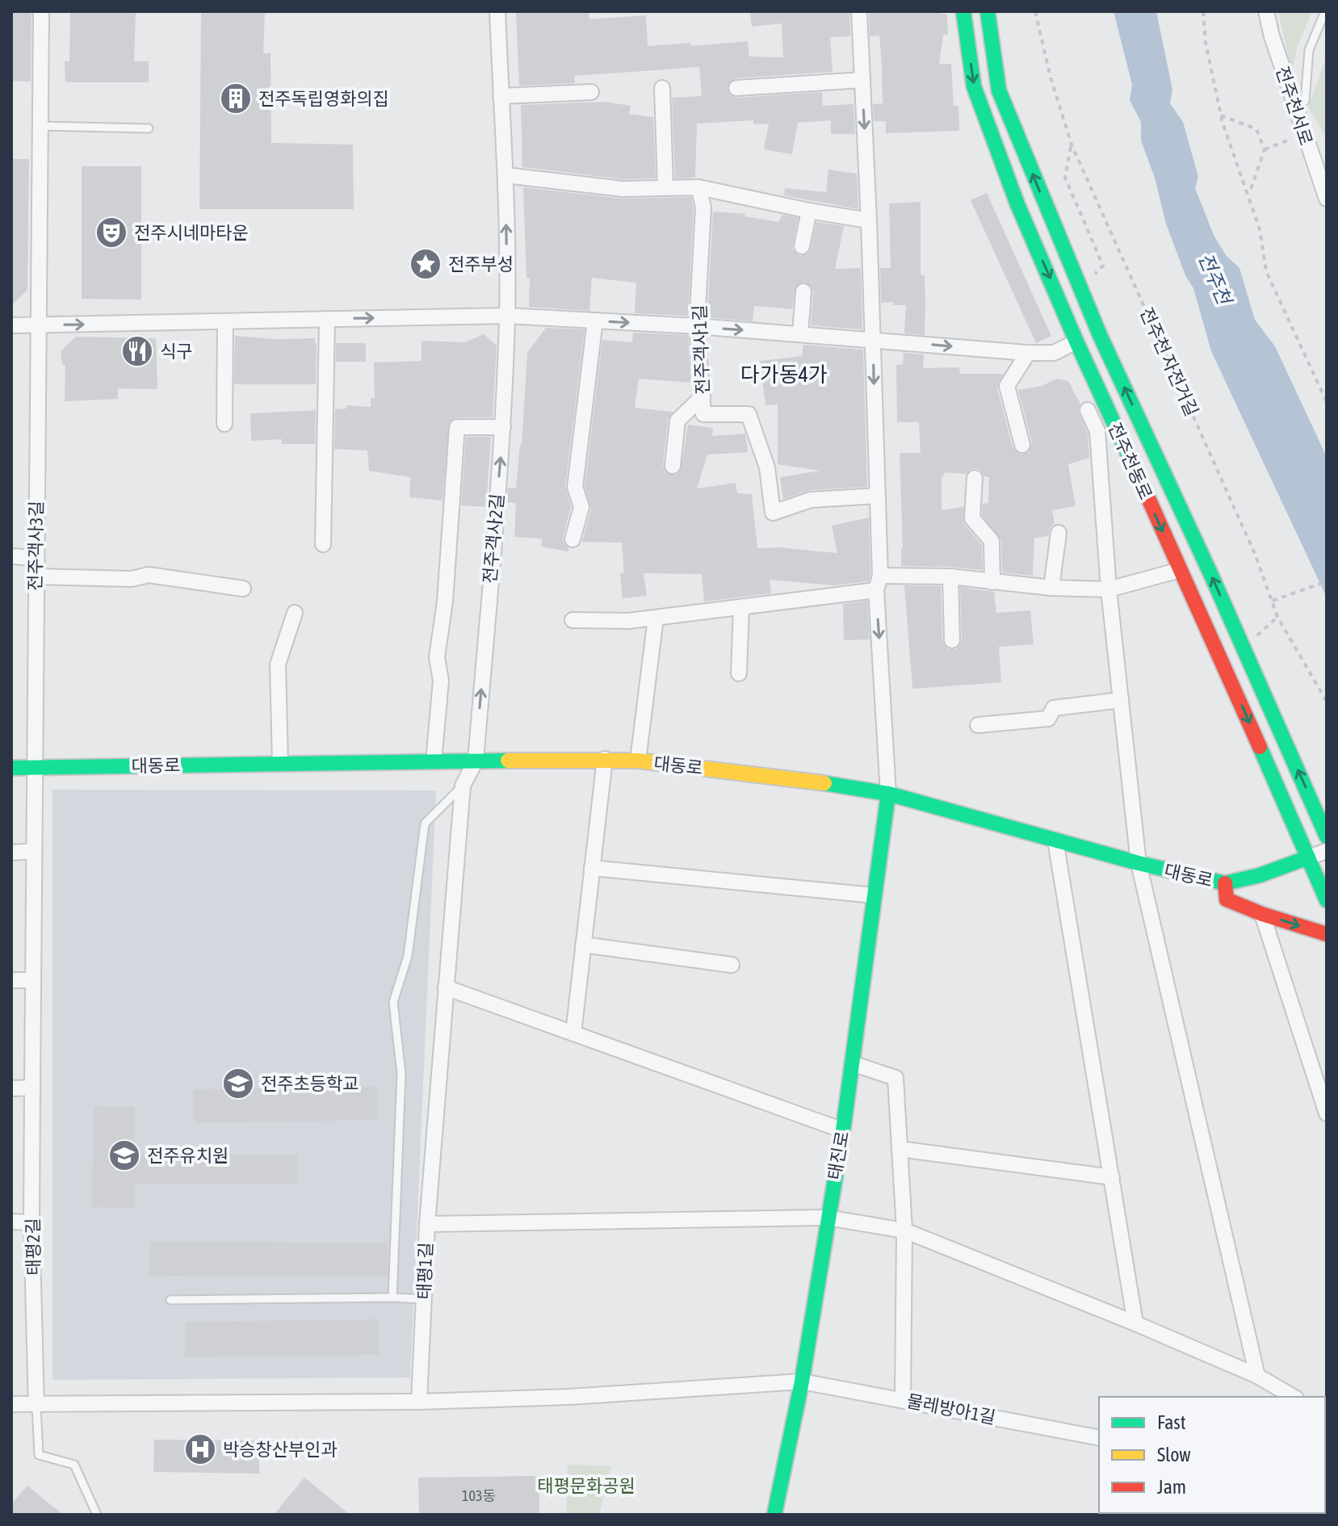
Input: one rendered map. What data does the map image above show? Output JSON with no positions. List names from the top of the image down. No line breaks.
{"streets":{"street":["전주천서로","전주객사1길","전주천동로","전주객사2길","전주객사3길","대동로","태진로","태평2길","태평1길","물레방아1길"],"path":["전주천 자전거길"]},"crossings":[["전주천동로","대동로"],["전주객사2길","대동로"],["전주객사2길","태평1길"],["전주객사3길","대동로"],["전주객사3길","태평2길"],["대동로","태진로"],["대동로","태평2길"],["대동로","태평1길"],["태진로","물레방아1길"]],"one_way":["전주객사2길"],"districts":["다가동4가"],"water":["전주천"],"parks":["태평문화공원"],"places":{"building":["전주독립영화의집"],"theatre":["전주시네마타운"],"place":["전주부성"],"restaurant":["식구"],"school or university":["전주초등학교","전주유치원"],"hospital":["박승창산부인과"]},"house_numbers":["103동"],"legend":["Fast","Slow","Jam"]}
